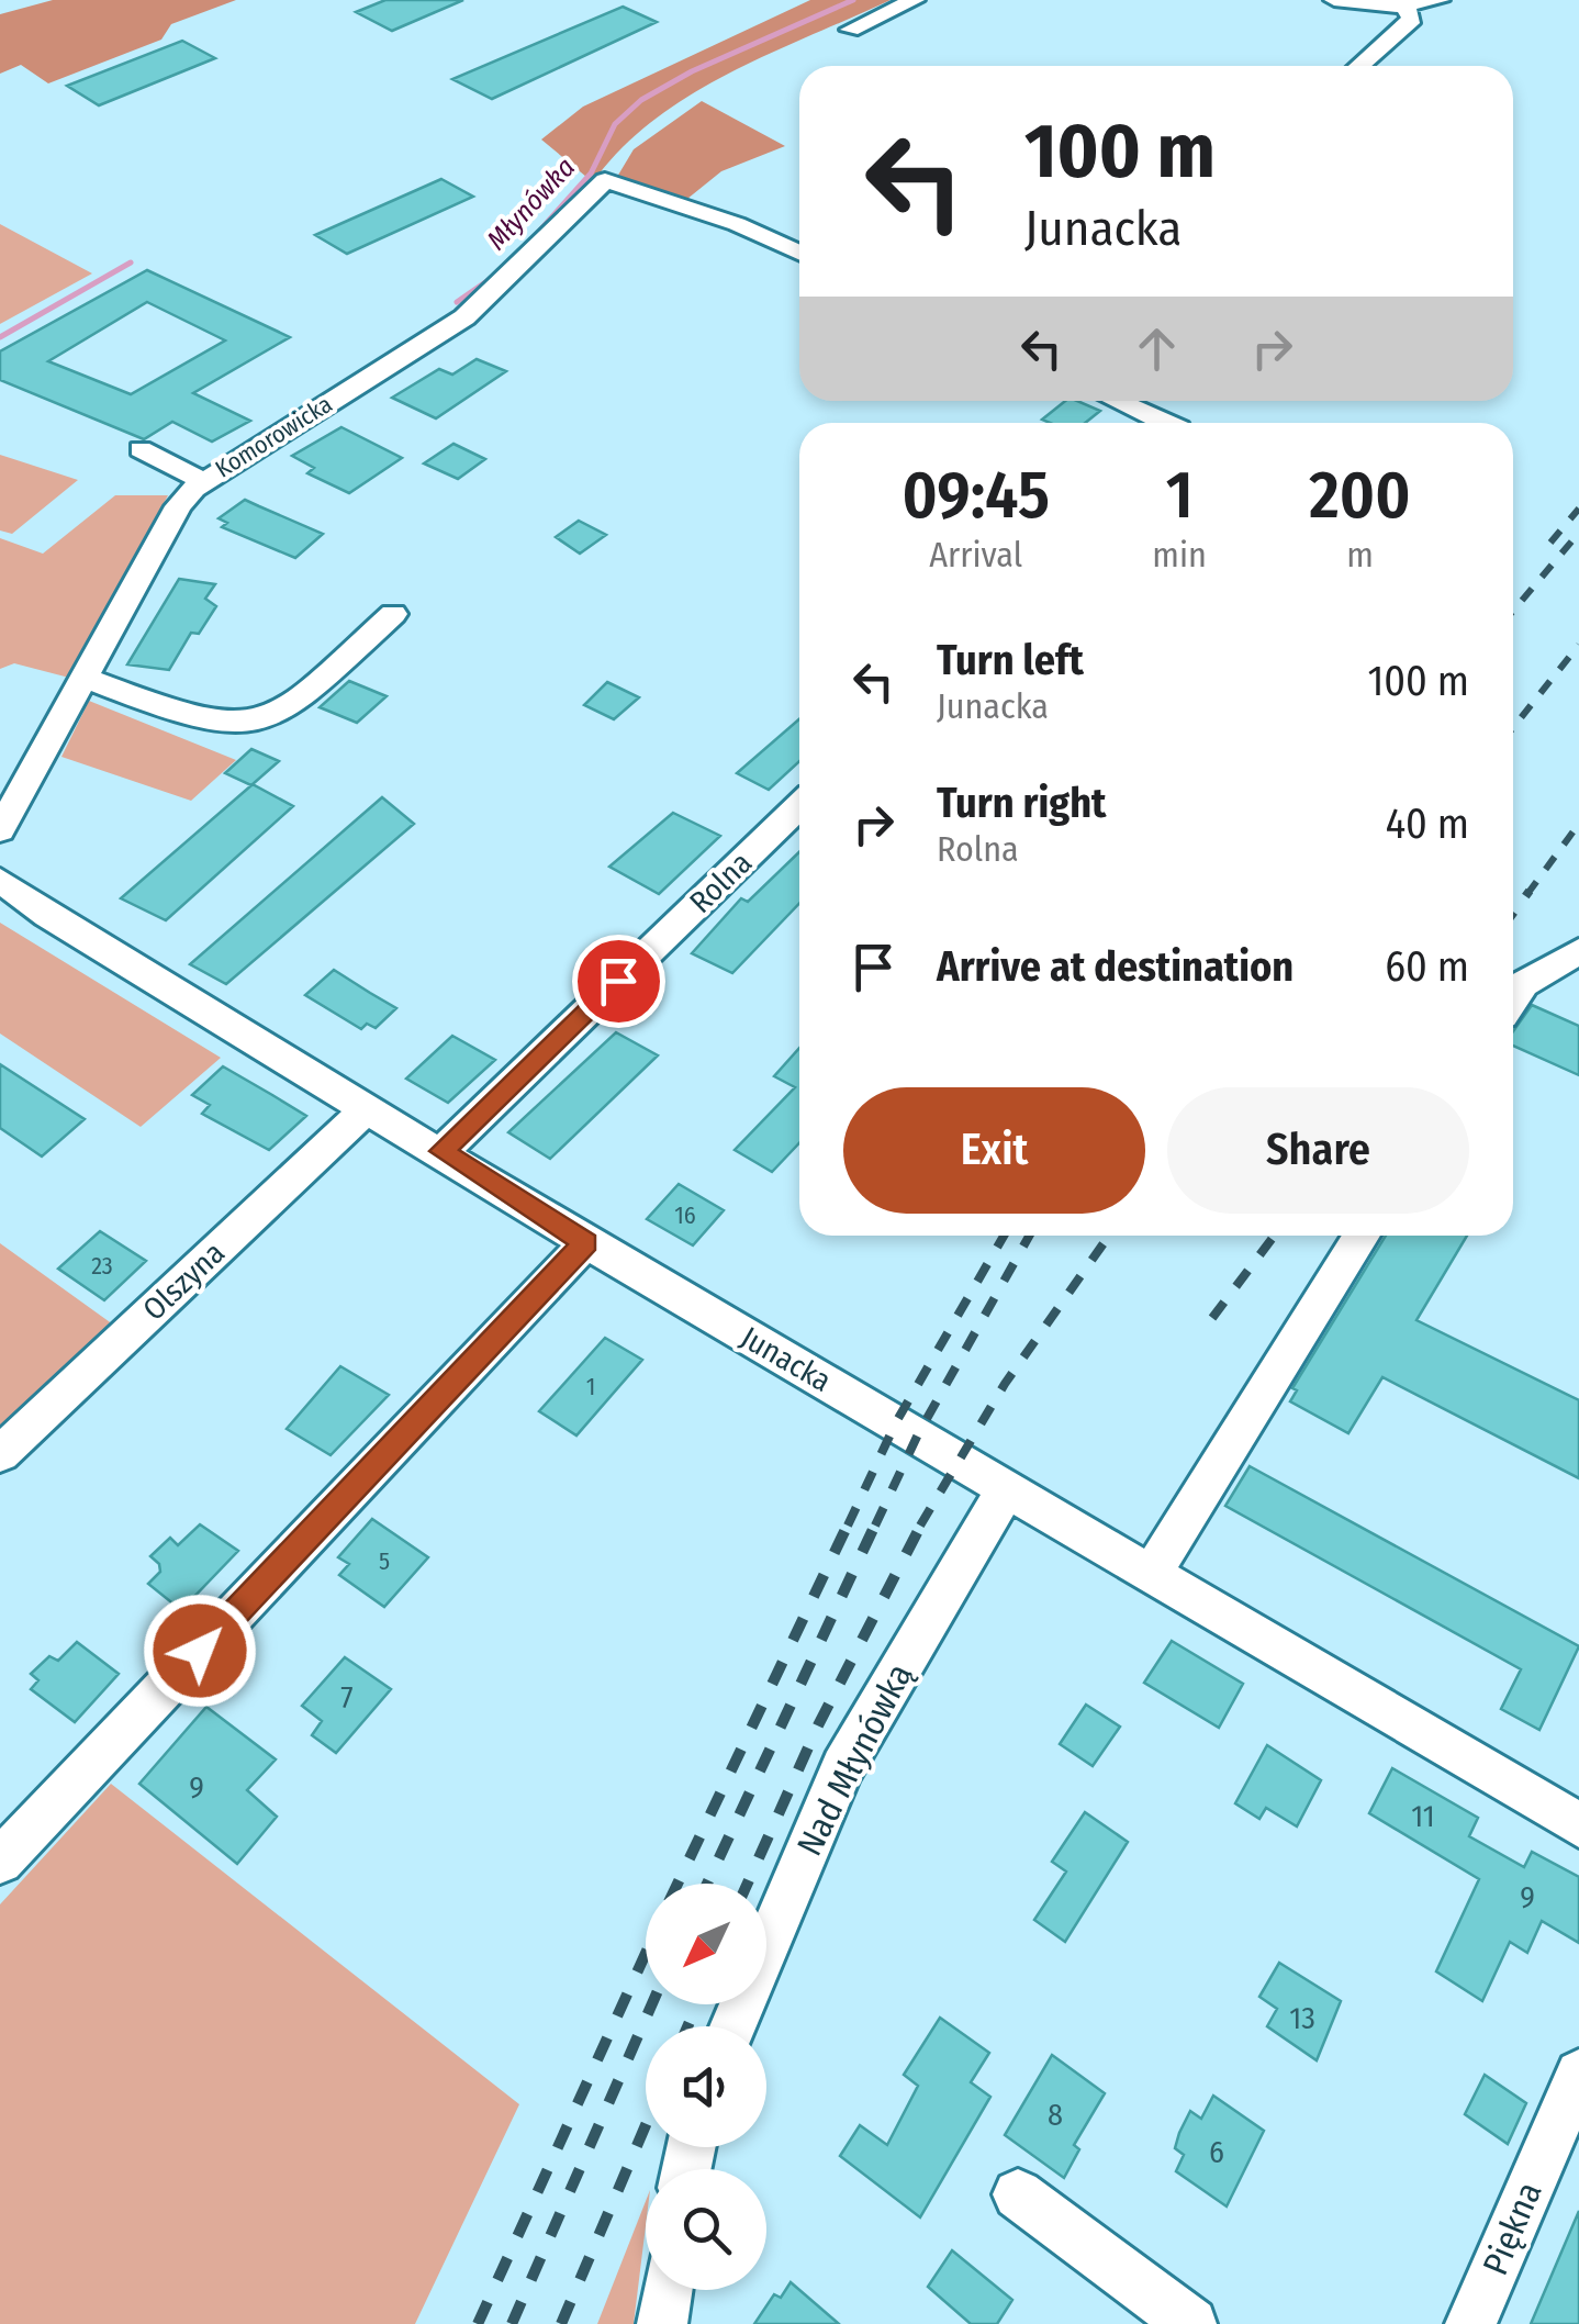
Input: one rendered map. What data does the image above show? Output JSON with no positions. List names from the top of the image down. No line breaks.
{"streets":{"street":["Komorowicka","Rolna","Olszyna","Junacka","Nad Młynówką","Piękna"]},"crossings":[["Rolna","Junacka"],["Olszyna","Junacka"],["Junacka","Nad Młynówką"]],"water":["Młynówka"],"house_numbers":["16","23","1","5","7","9","11","9","13","8","6"],"north":"bottom left","page":{"turn":["100 m","Junacka"],"eta":["09:45","Arrival","1","min","200","m"],"list":[{"name":"Turn left","note":"Junacka","value":"100 m"},{"name":"Turn right","note":"Rolna","value":"40 m"},{"name":"Arrive at destination","value":"60 m"}],"buttons":["Exit","Share"]}}
